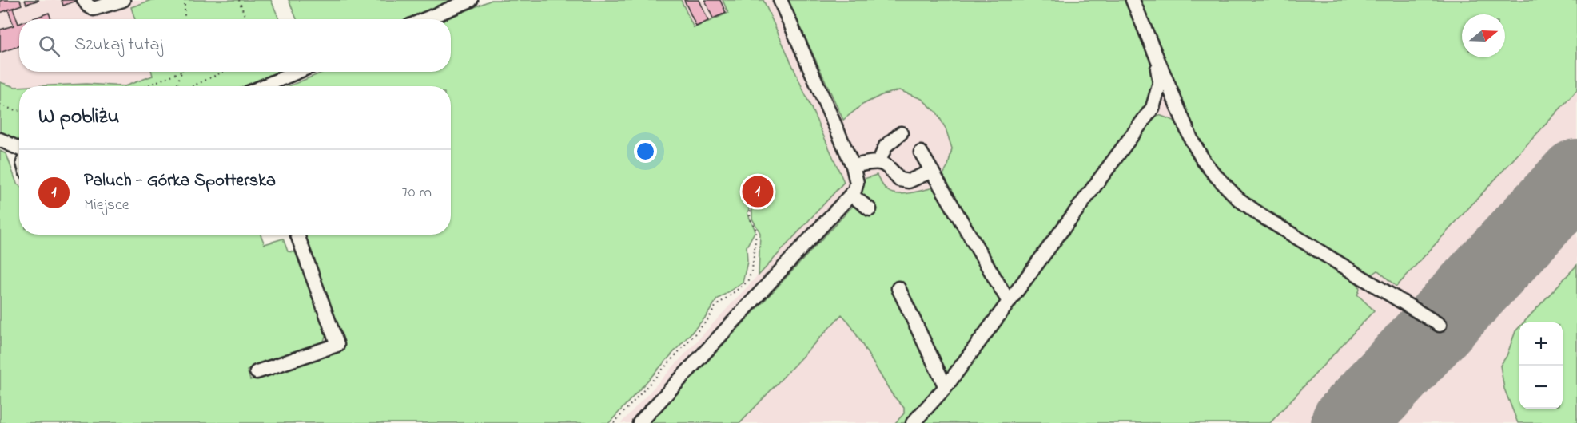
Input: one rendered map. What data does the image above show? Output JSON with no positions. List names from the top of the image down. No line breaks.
{"north":"right","page":{"search":"Szukaj tutaj","heading":"W pobliżu","list":[{"mark":"1","name":"Paluch - Górka Spotterska","note":"Miejsce","value":"70 m"}],"pins":"1","map_buttons":["+","−"]}}
